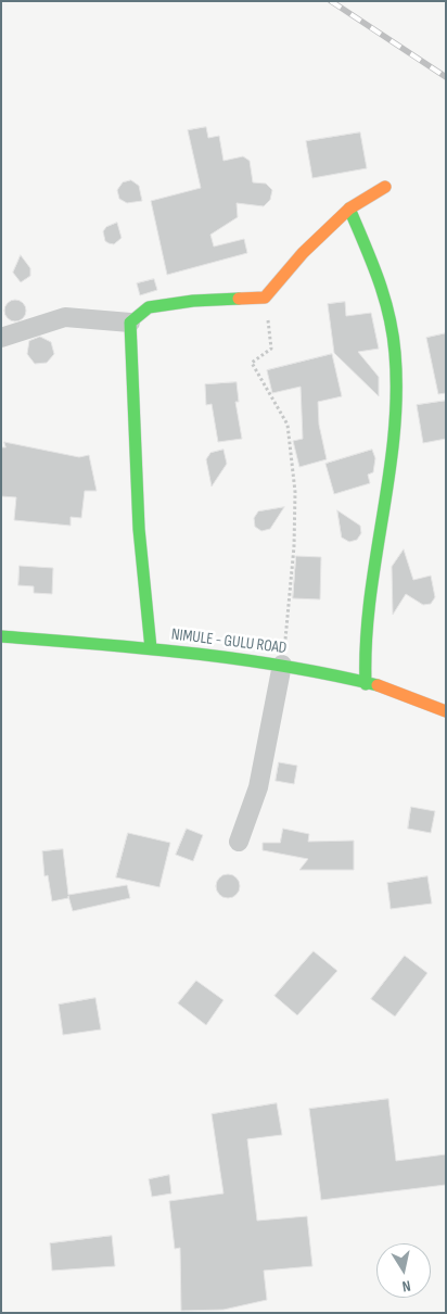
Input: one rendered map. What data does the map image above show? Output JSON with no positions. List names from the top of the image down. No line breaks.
{"streets":{"street":["NIMULE - GULU ROAD"]},"north":"bottom"}
